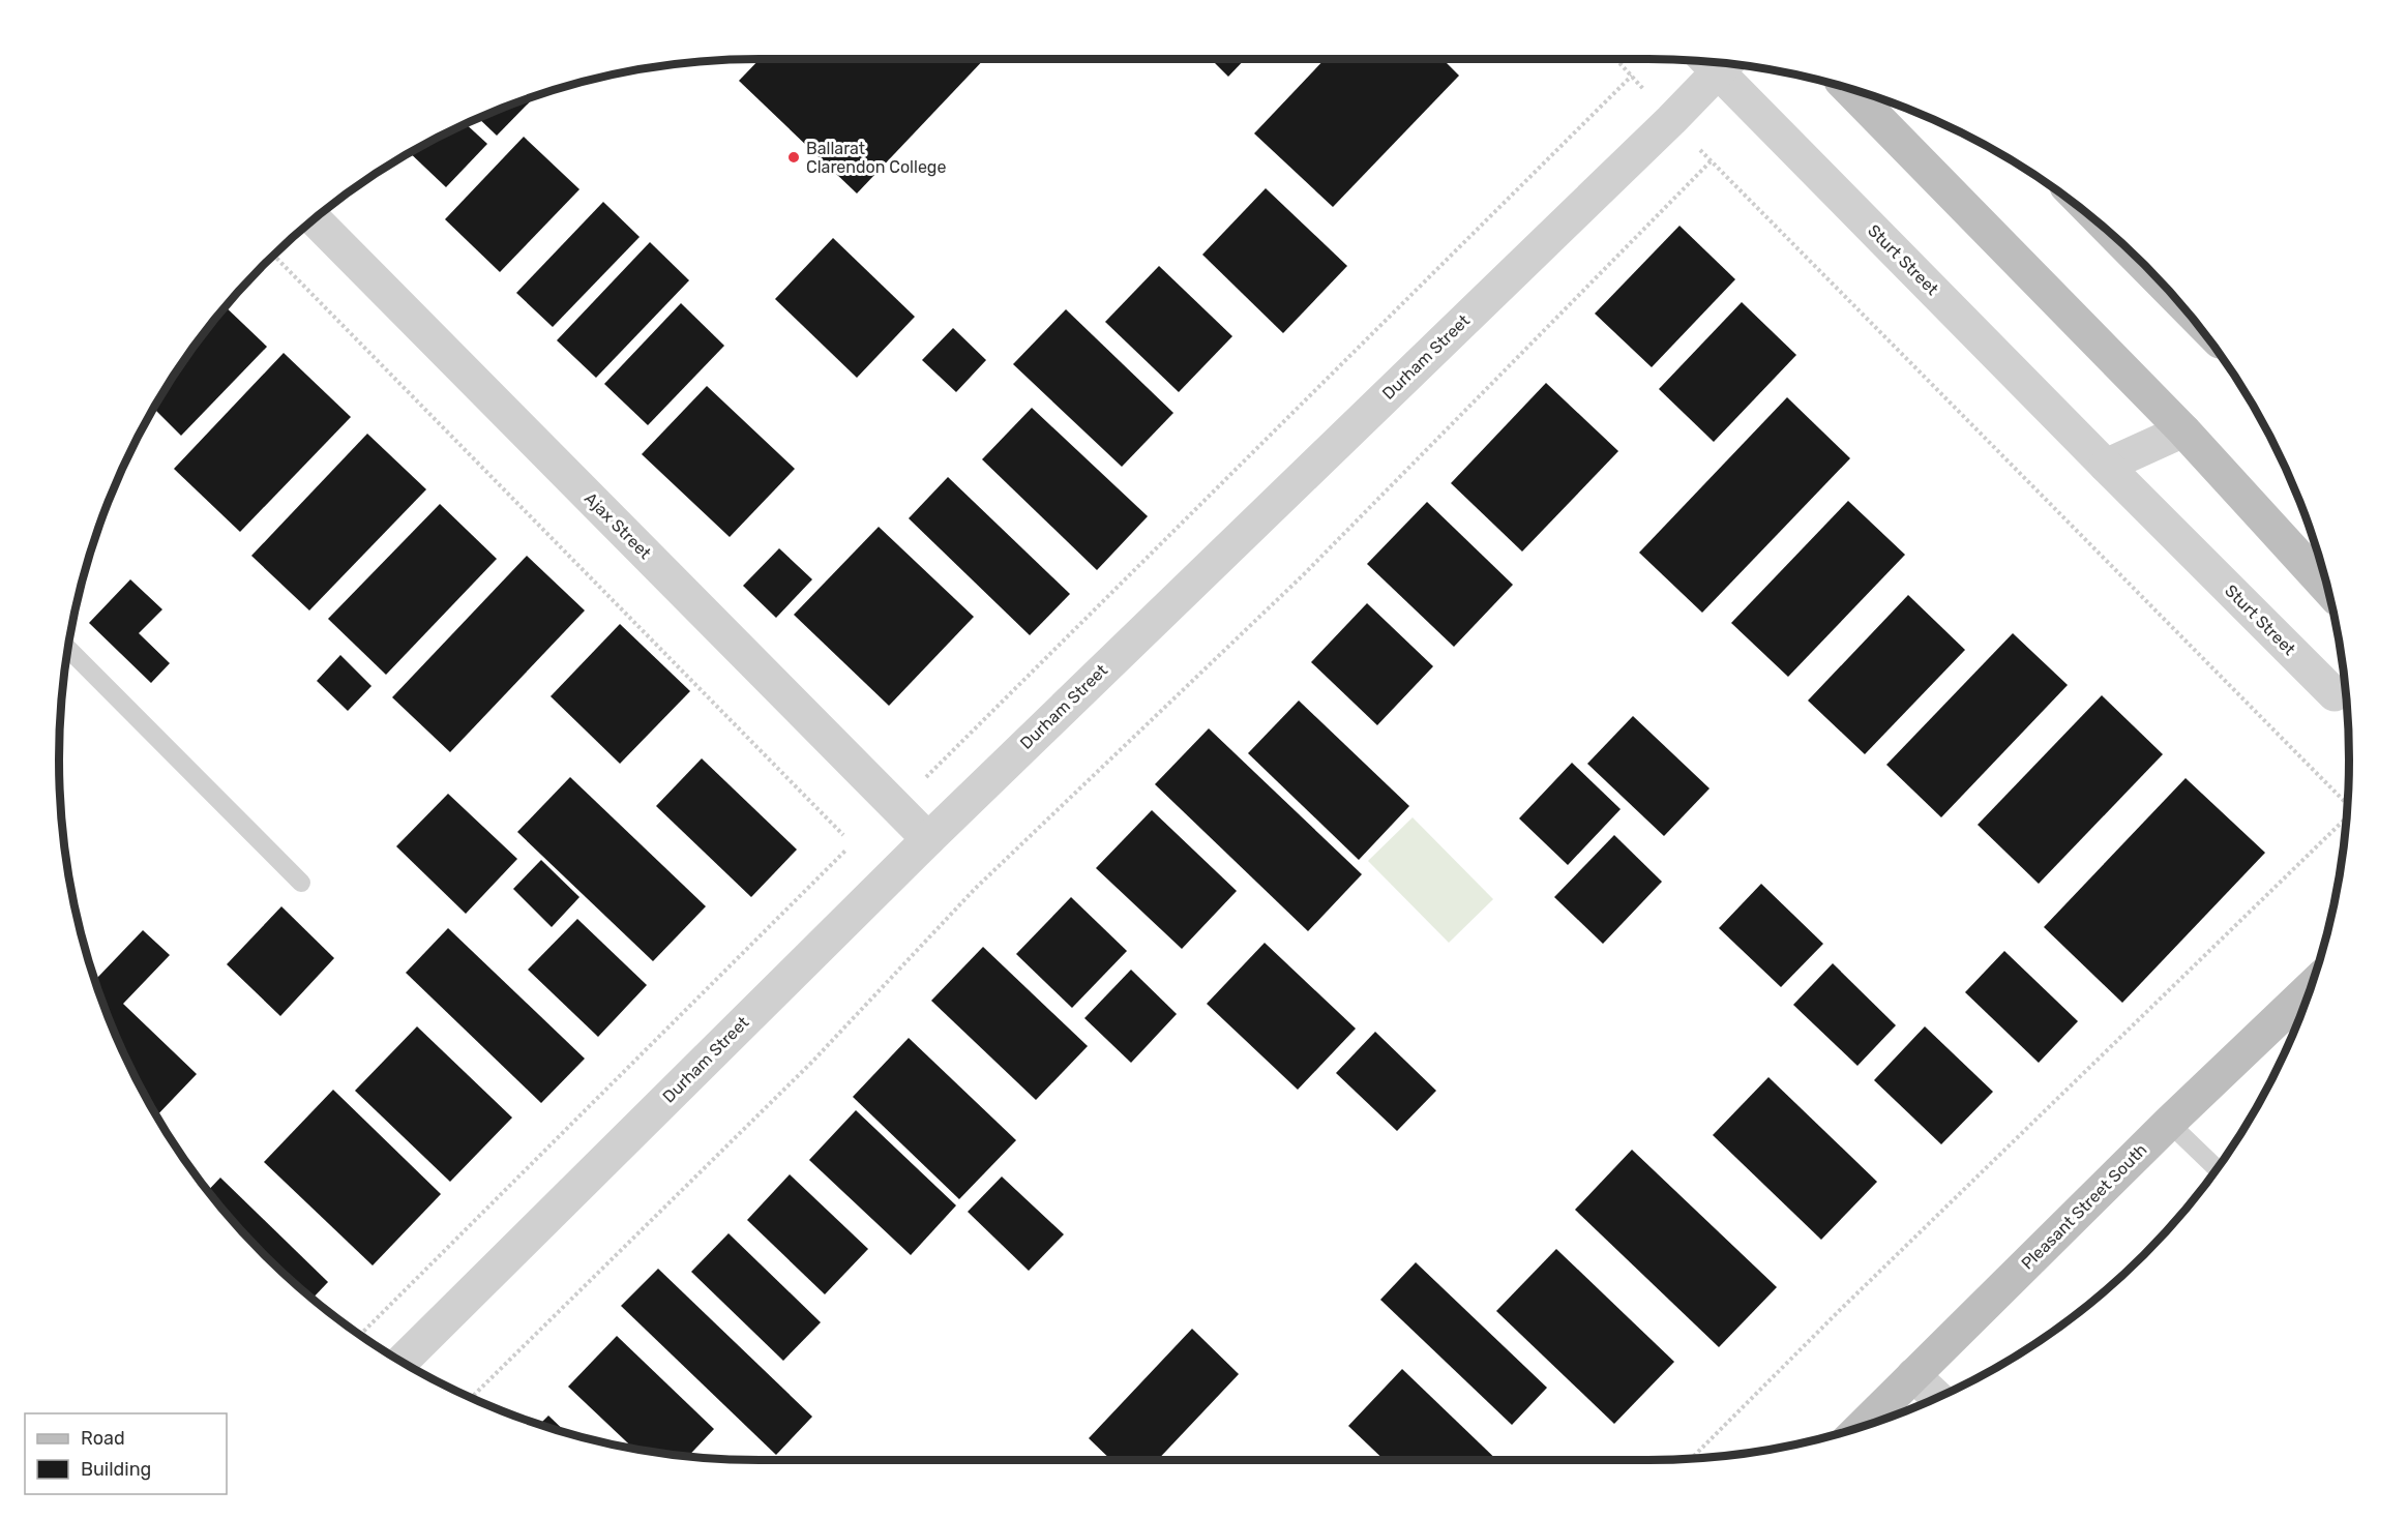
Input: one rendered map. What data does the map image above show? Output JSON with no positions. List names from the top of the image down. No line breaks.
{"streets":{"main road":["Pleasant Street South"],"street":["Sturt Street","Durham Street","Ajax Street"]},"crossings":[["Durham Street","Ajax Street"]],"places":["Ballarat Clarendon College"],"legend":["Road","Building"]}
